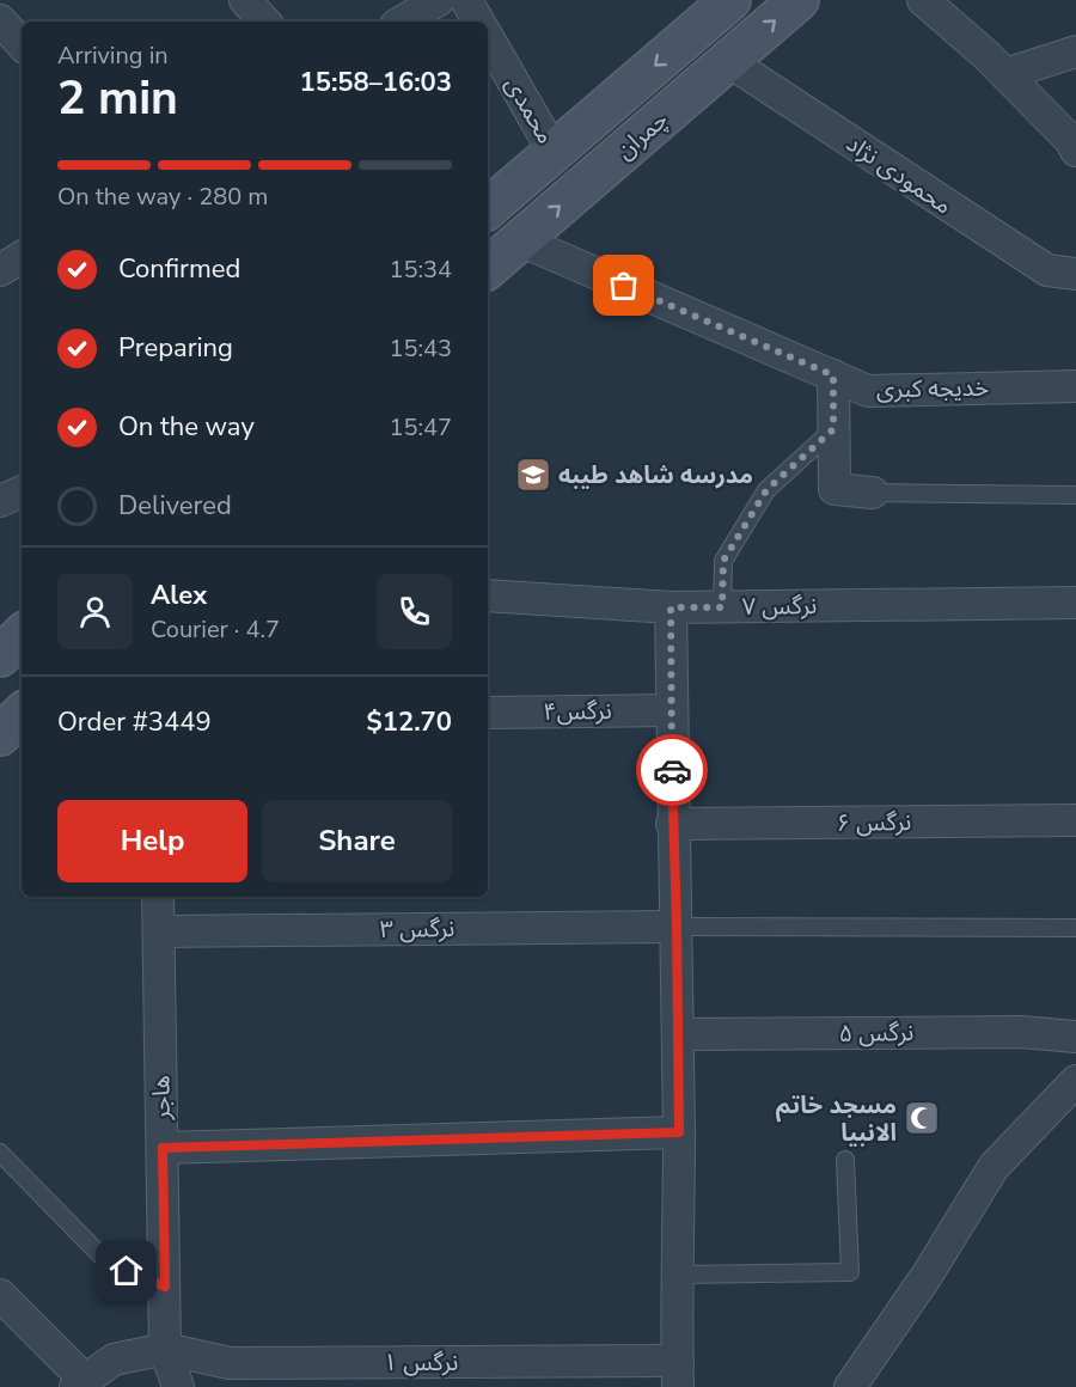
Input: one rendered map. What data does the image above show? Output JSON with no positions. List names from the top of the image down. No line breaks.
{"streets":{"street":["محمدی","چمران","محمودی نژاد","خدیجه کبری","نرگس ۷","نرگس۴","نرگس ۶","نرگس ۳","نرگس ۵","هاجر","نرگس ۱"]},"crossings":[["محمدی","چمران"],["چمران","محمودی نژاد"],["چمران","خدیجه کبری"],["نرگس ۳","هاجر"],["هاجر","نرگس ۱"]],"places":{"school or university":["مدرسه شاهد طیبه"],"mosque":["مسجد خاتم الانبیا"]},"page":{"heading":["2 min","Arriving in","15:58–16:03"],"panel":["Alex","Courier · 4.7","Order #3449","$12.70"],"bar":"On the way · 280 m","list":[["Confirmed","15:34"],["Preparing","15:43"],["On the way","15:47"],"Delivered"],"buttons":["Help","Share"]}}
